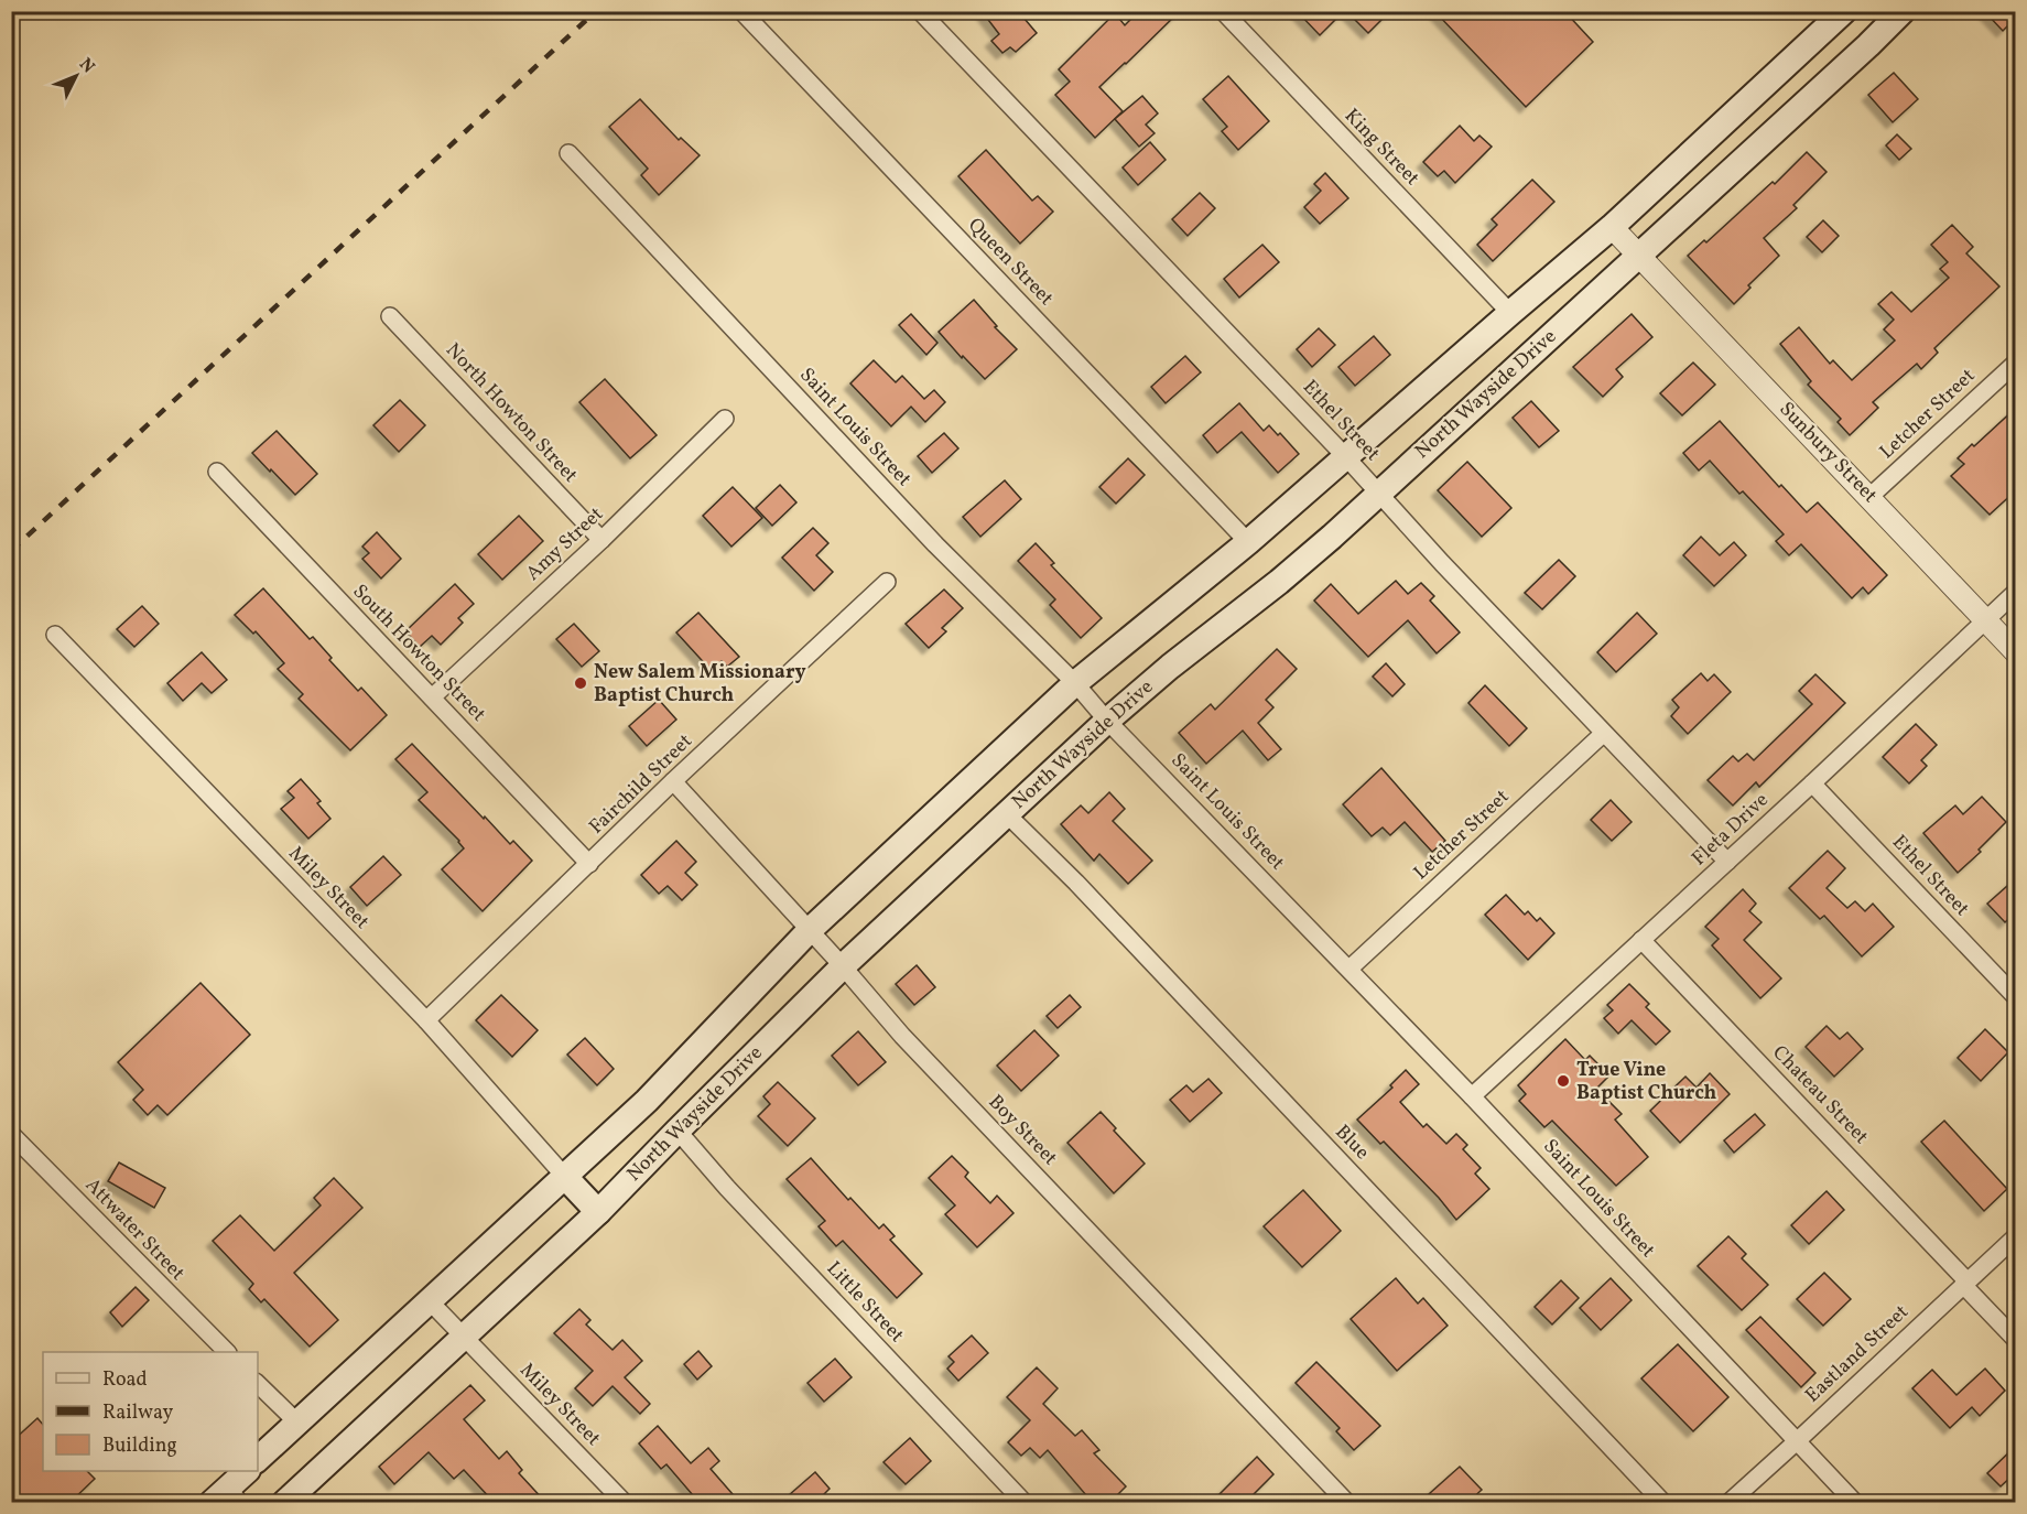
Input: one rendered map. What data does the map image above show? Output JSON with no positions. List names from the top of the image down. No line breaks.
{"streets":{"main road":["North Wayside Drive"],"street":["King Street","Queen Street","North Howton Street","Letcher Street","Ethel Street","Saint Louis Street","Sunbury Street","Amy Street","South Howton Street","Fairchild Street","Fleta Drive","Miley Street","Chateau Street","Boy Street","Blue","Attwater Street","Little Street","Eastland Street"]},"crossings":[["North Wayside Drive","Ethel Street"],["North Wayside Drive","Saint Louis Street"],["North Wayside Drive","Sunbury Street"],["North Wayside Drive","Miley Street"],["North Wayside Drive","Boy Street"],["North Wayside Drive","Blue"],["North Wayside Drive","Little Street"],["North Howton Street","Amy Street"],["Letcher Street","Ethel Street"],["Letcher Street","Saint Louis Street"],["Letcher Street","Sunbury Street"],["Ethel Street","Fleta Drive"],["Saint Louis Street","Fleta Drive"],["Saint Louis Street","Eastland Street"],["Sunbury Street","Fleta Drive"],["Amy Street","South Howton Street"],["South Howton Street","Fairchild Street"],["Fairchild Street","Miley Street"],["Fairchild Street","Boy Street"],["Fleta Drive","Chateau Street"],["Chateau Street","Eastland Street"]],"places":["New Salem Missionary Baptist Church","True Vine Baptist Church"],"legend":["Road","Railway","Building"],"north":"top right"}
